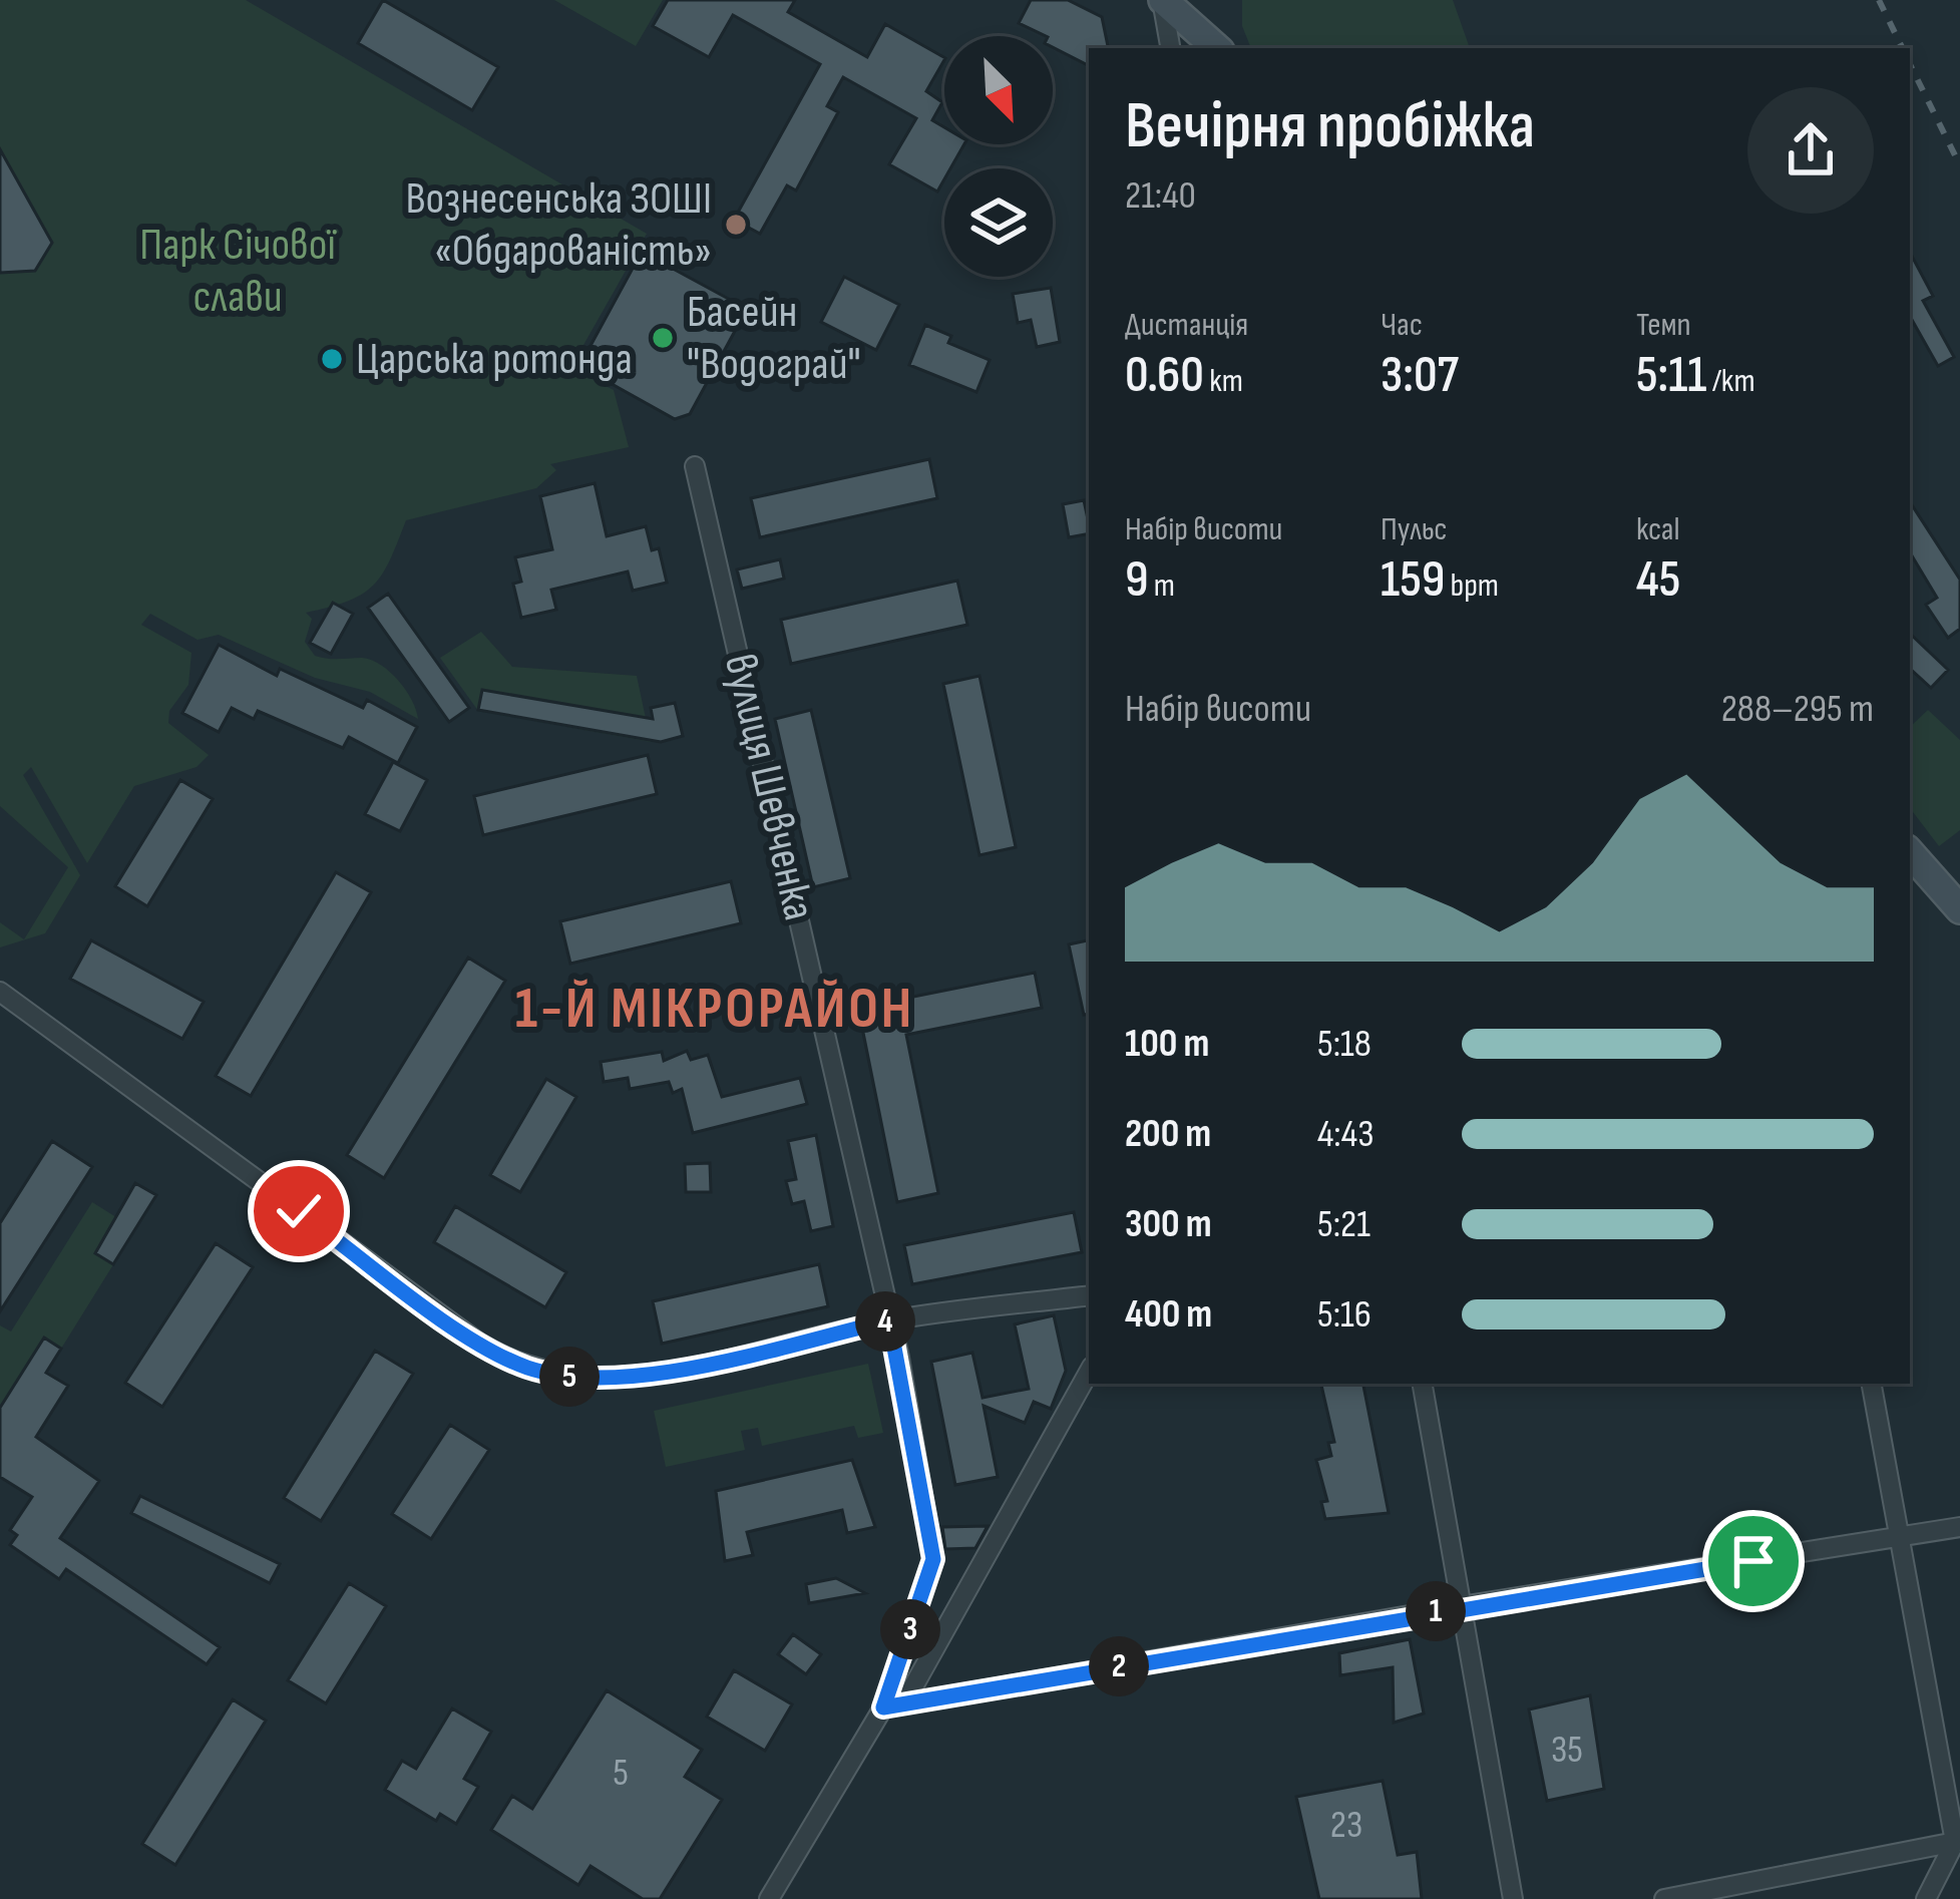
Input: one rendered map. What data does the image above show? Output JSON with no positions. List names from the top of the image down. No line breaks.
{"streets":{"street":["вулиця Шевченка"]},"districts":["1-Й МІКРОРАЙОН"],"parks":["Парк Січової слави"],"places":["Вознесенська ЗОШІ «Обдарованість»","Басейн \"Водограй\"","Царська ротонда"],"house_numbers":["35","5","23"],"north":"bottom right","page":{"heading":["Вечірня пробіжка","21:40"],"stats":[["Дистанція","0.60 km"],["Час","3:07"],["Темп","5:11 /km"],["Набір висоти","9 m"],["Пульс","159 bpm"],["kcal","45"]],"chart":["Набір висоти","288–295 m"],"list":[{"name":"100 m","note":"5:18"},{"name":"200 m","note":"4:43"},{"name":"300 m","note":"5:21"},{"name":"400 m","note":"5:16"}],"pins":["4","5","1","3","2"]}}
